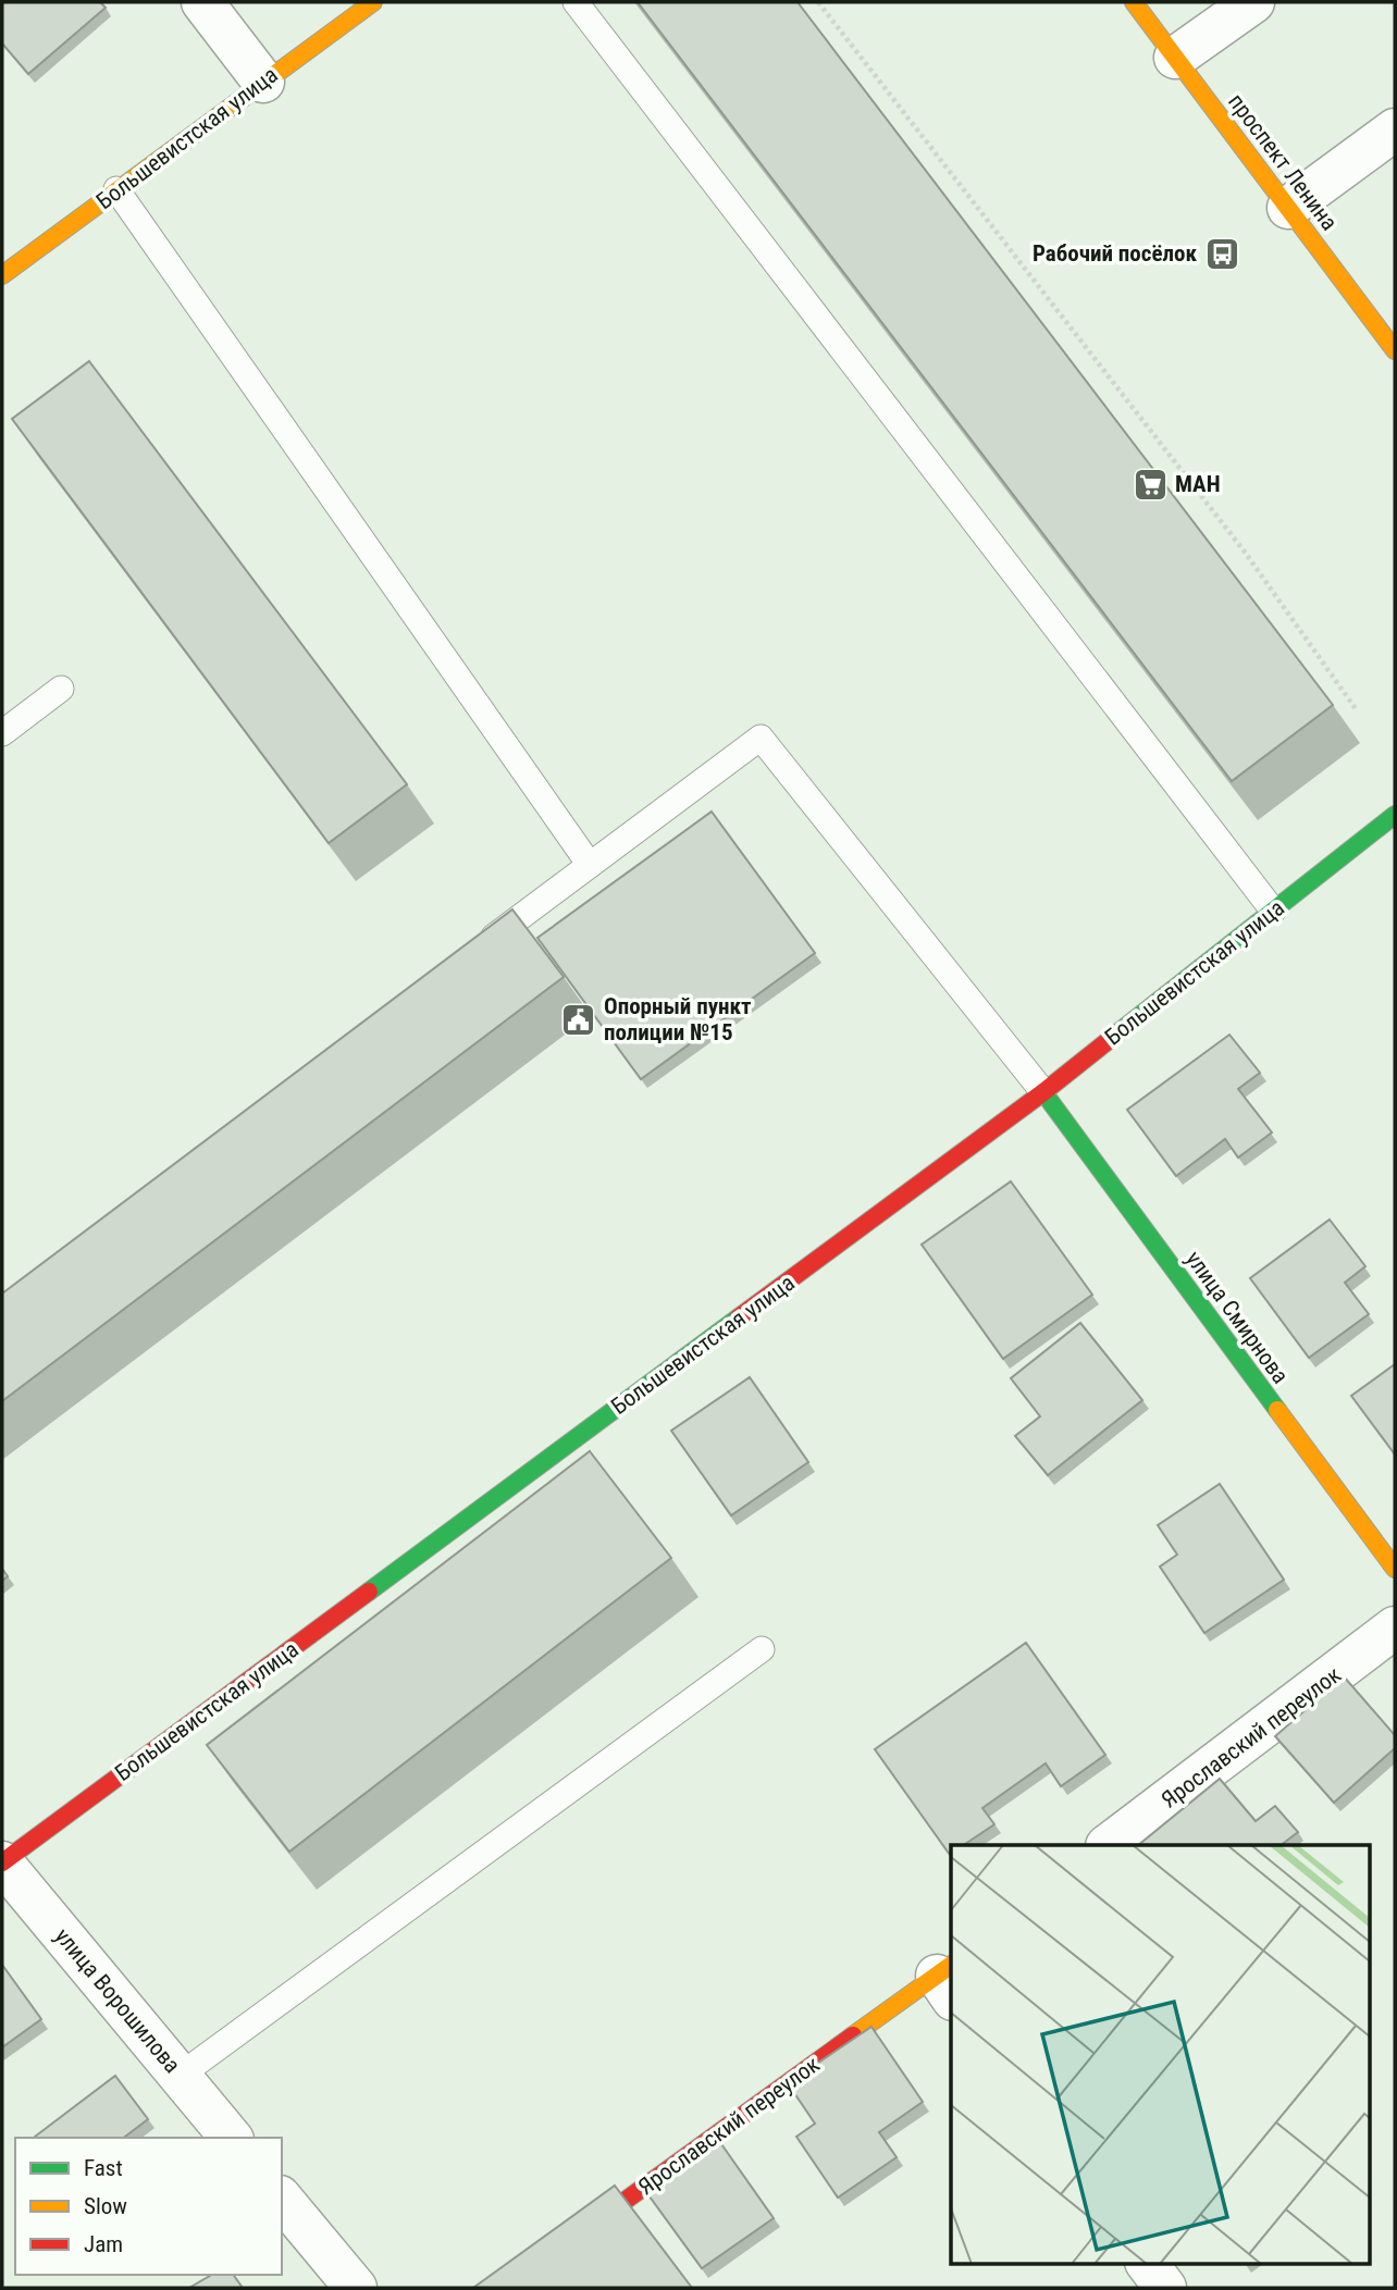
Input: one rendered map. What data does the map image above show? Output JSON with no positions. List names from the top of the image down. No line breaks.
{"streets":{"street":["Большевистская улица","проспект Ленина","улица Смирнова","Ярославский переулок","улица Ворошилова"]},"crossings":[["Большевистская улица","улица Смирнова"],["Большевистская улица","улица Ворошилова"]],"places":{"bus stop":["Рабочий посёлок"],"supermarket":["МАН"],"public building":["Опорный пункт полиции №15"]},"legend":["Fast","Slow","Jam"]}
